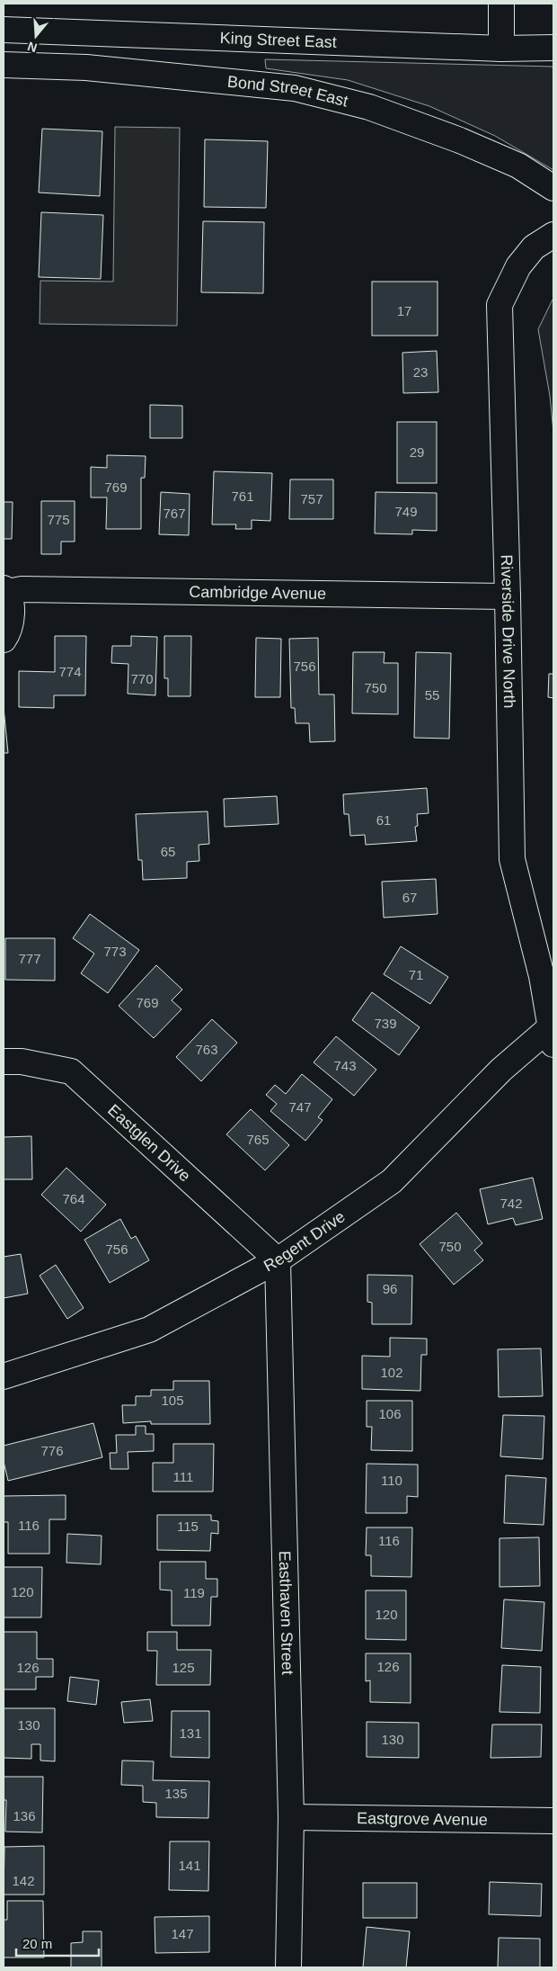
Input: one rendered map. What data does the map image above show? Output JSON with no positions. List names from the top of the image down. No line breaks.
{"streets":{"street":["King Street East","Bond Street East","Cambridge Avenue","Riverside Drive North","Eastglen Drive","Regent Drive","Easthaven Street","Eastgrove Avenue"]},"crossings":[["Cambridge Avenue","Riverside Drive North"],["Riverside Drive North","Regent Drive"],["Eastglen Drive","Regent Drive"],["Eastglen Drive","Easthaven Street"],["Regent Drive","Easthaven Street"],["Easthaven Street","Eastgrove Avenue"]],"house_numbers":["17","23","29","769","761","757","749","767","775","756","774","770","750","55","61","65","67","773","777","71","769","739","763","743","747","765","764","742","750","756","96","102","105","106","776","111","110","116","115","116","120","119","120","126","126","125","130","131","130","135","136","141","142","147"],"scale_bar":"20 m","north":"bottom"}
